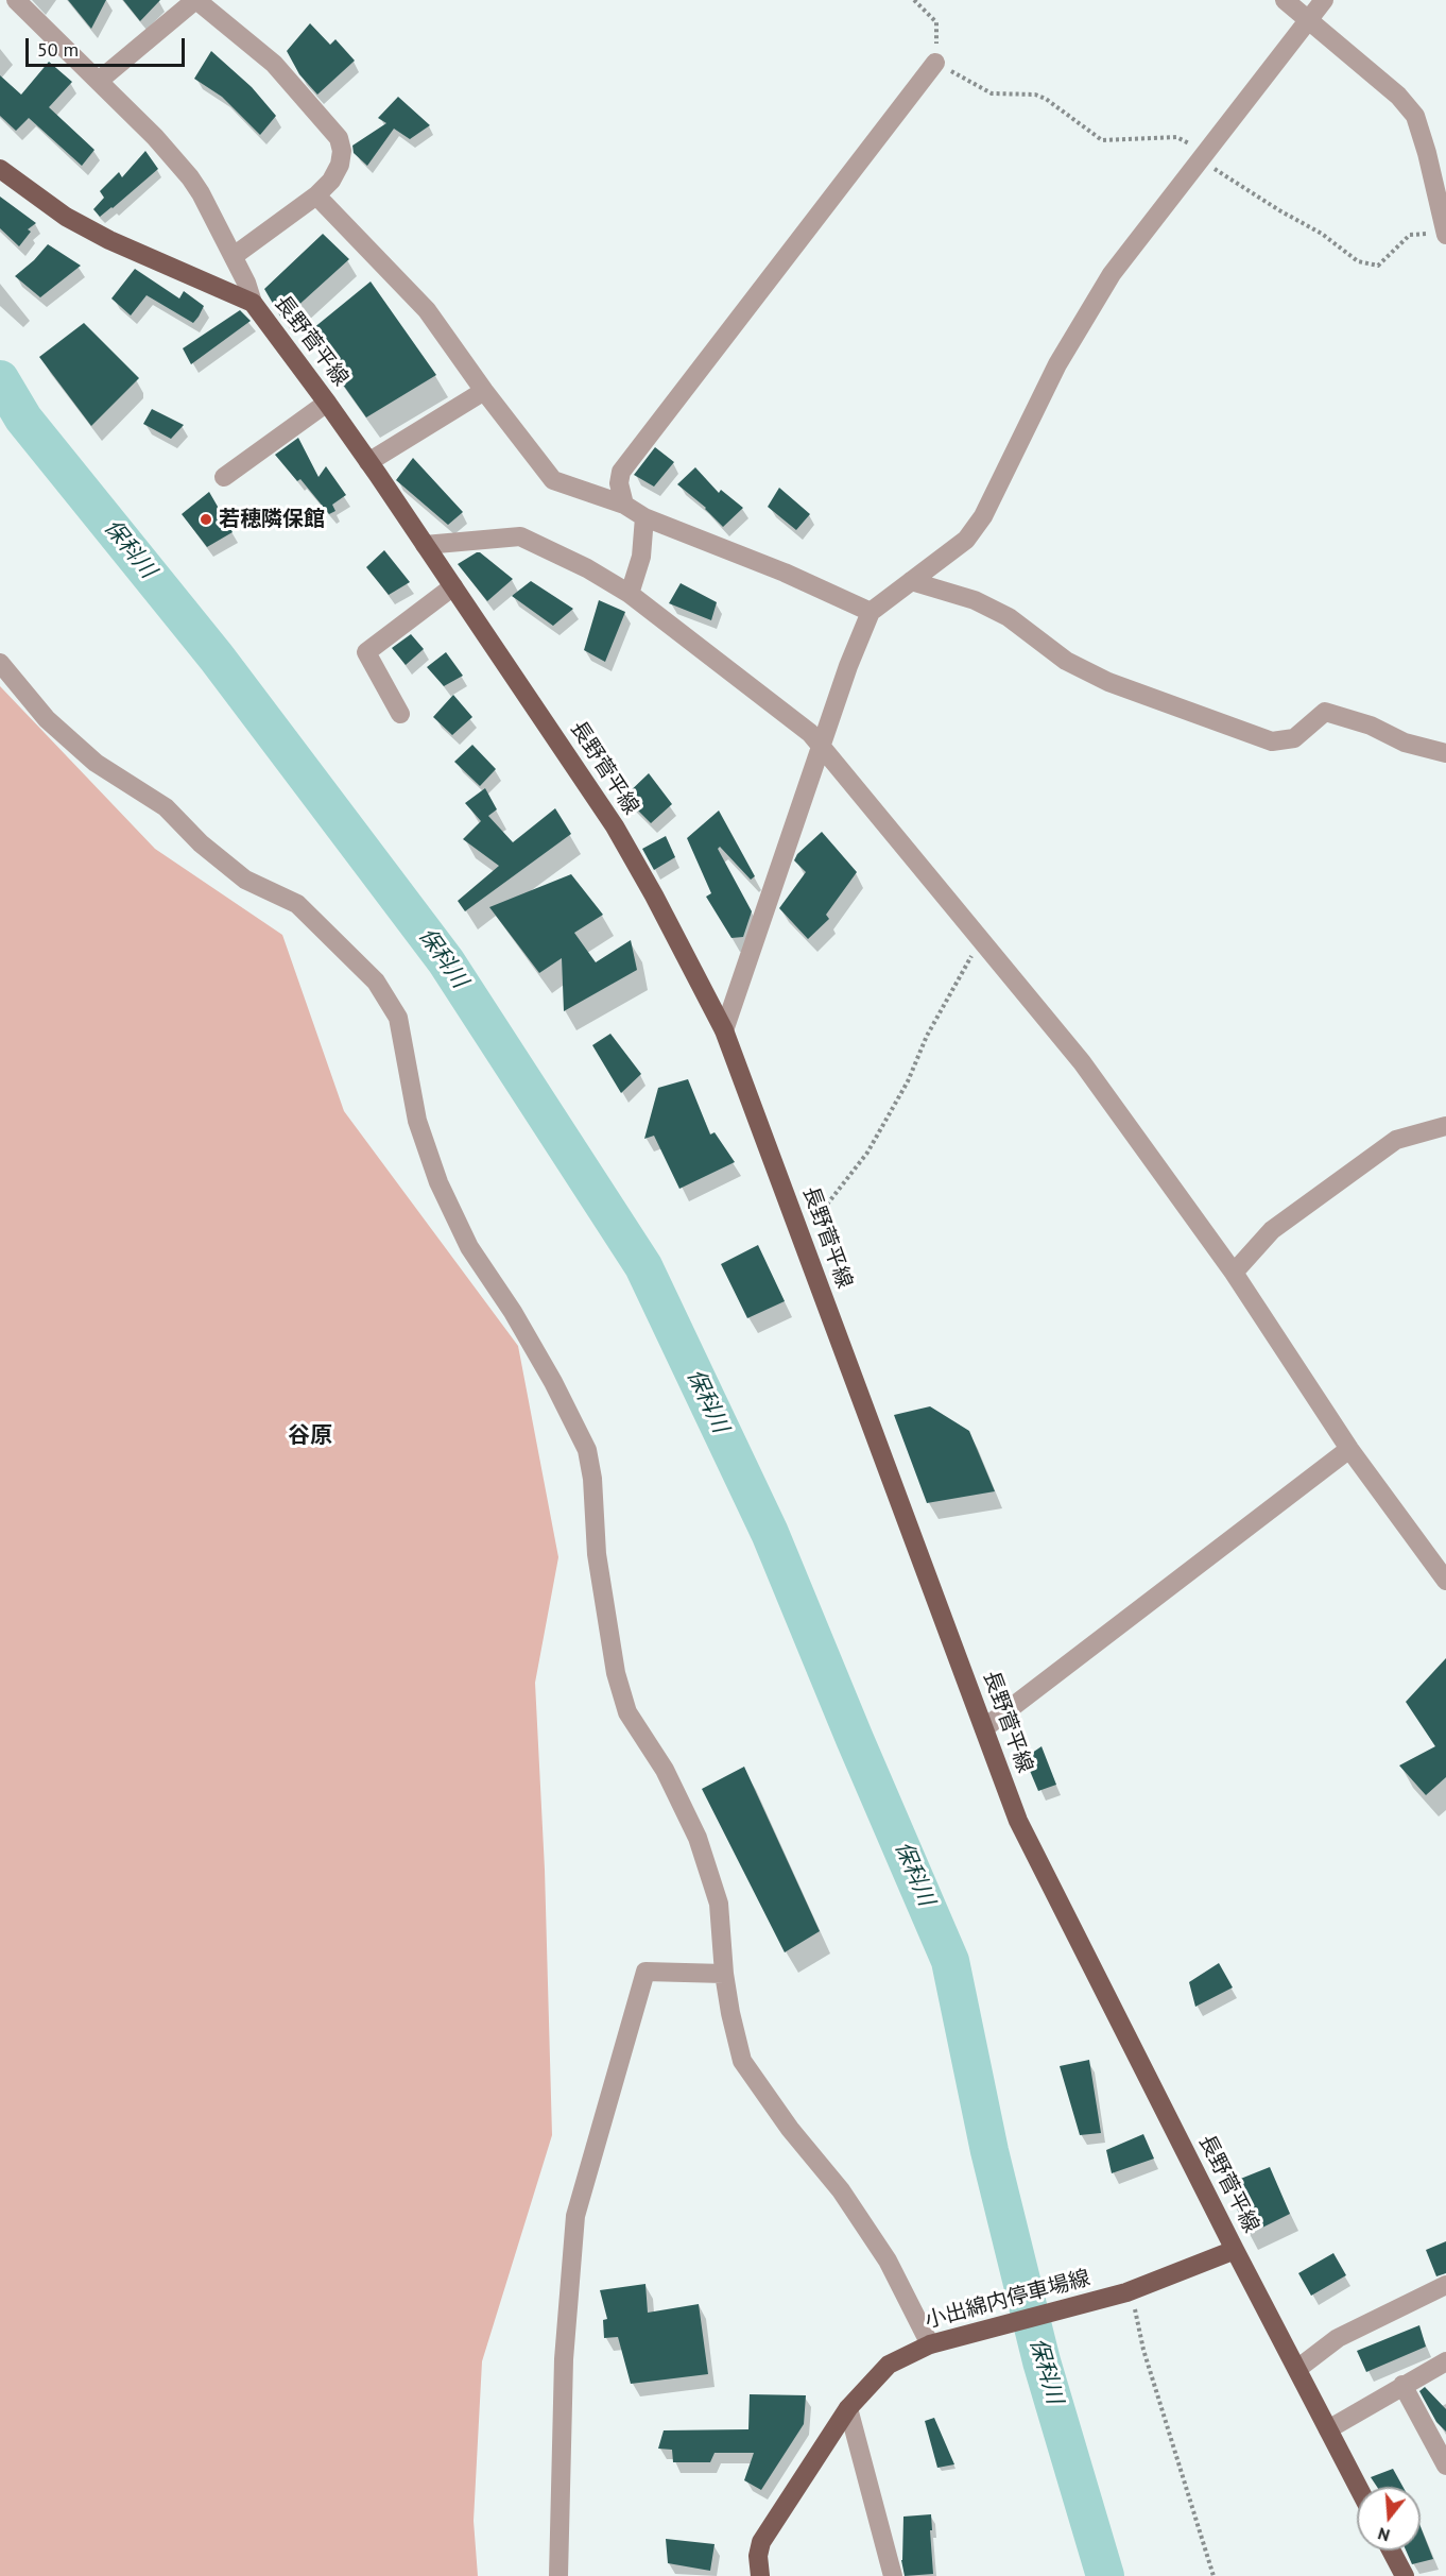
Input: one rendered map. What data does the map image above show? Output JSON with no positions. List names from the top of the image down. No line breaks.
{"streets":{"main road":["長野菅平線","小出綿内停車場線"]},"crossings":[["長野菅平線","小出綿内停車場線"]],"districts":["谷原"],"water":["保科川"],"places":["若穂隣保館"],"scale_bar":"50 m","north":"bottom"}
